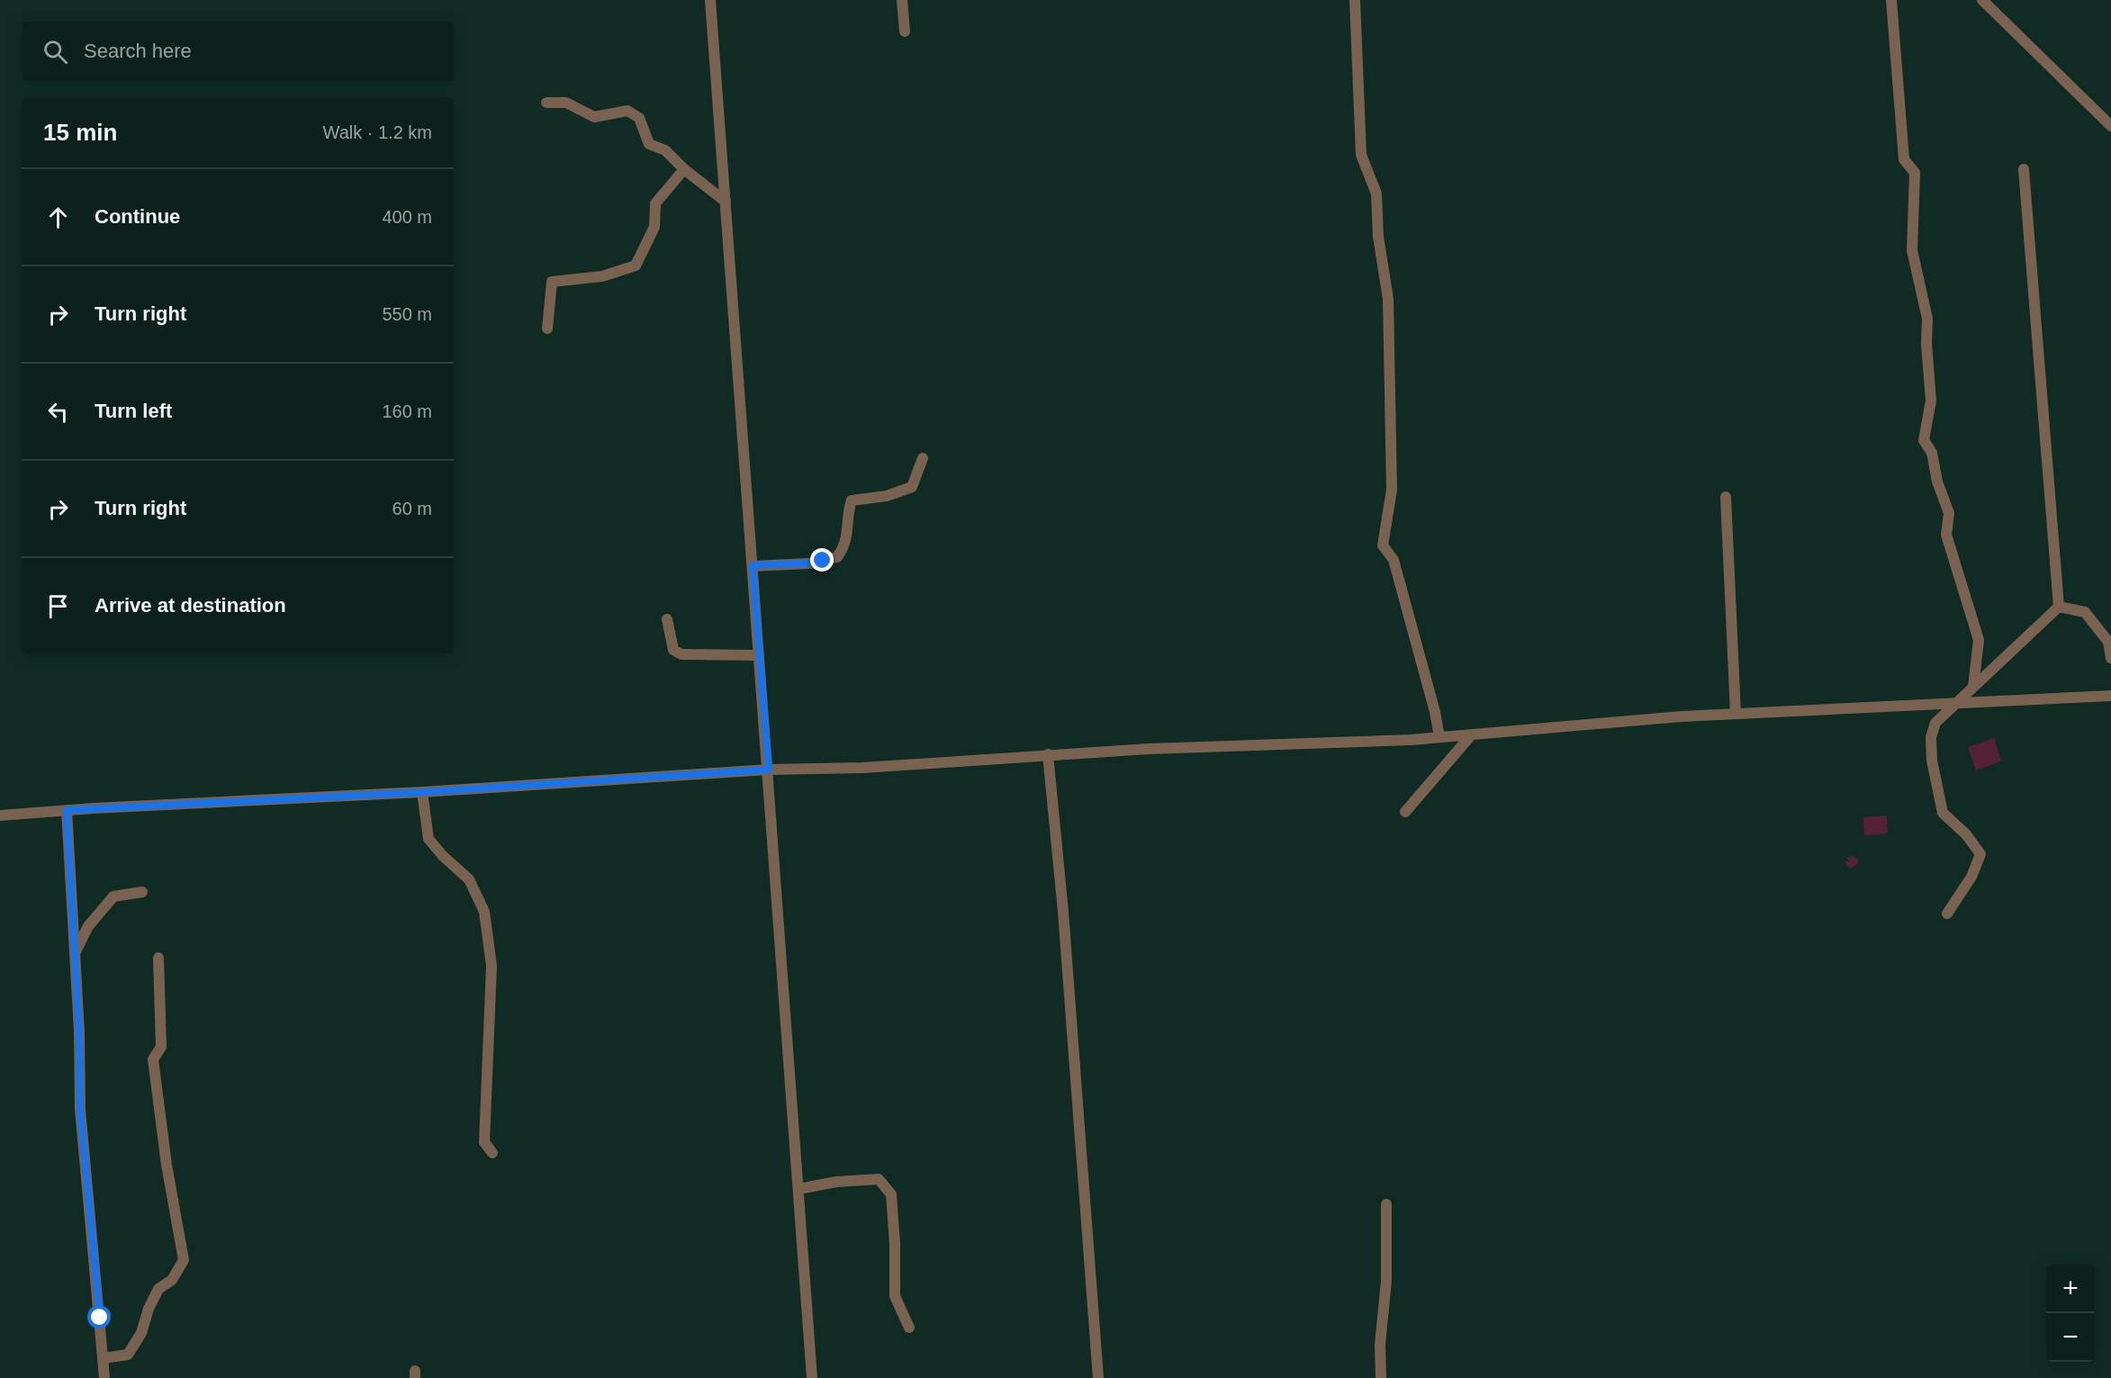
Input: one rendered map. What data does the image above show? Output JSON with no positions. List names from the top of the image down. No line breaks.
{"page":{"search":"Search here","heading":["15 min","Walk · 1.2 km"],"list":[["Continue","400 m"],["Turn right","550 m"],["Turn left","160 m"],["Turn right","60 m"],"Arrive at destination"],"map_buttons":["+","−"]}}
